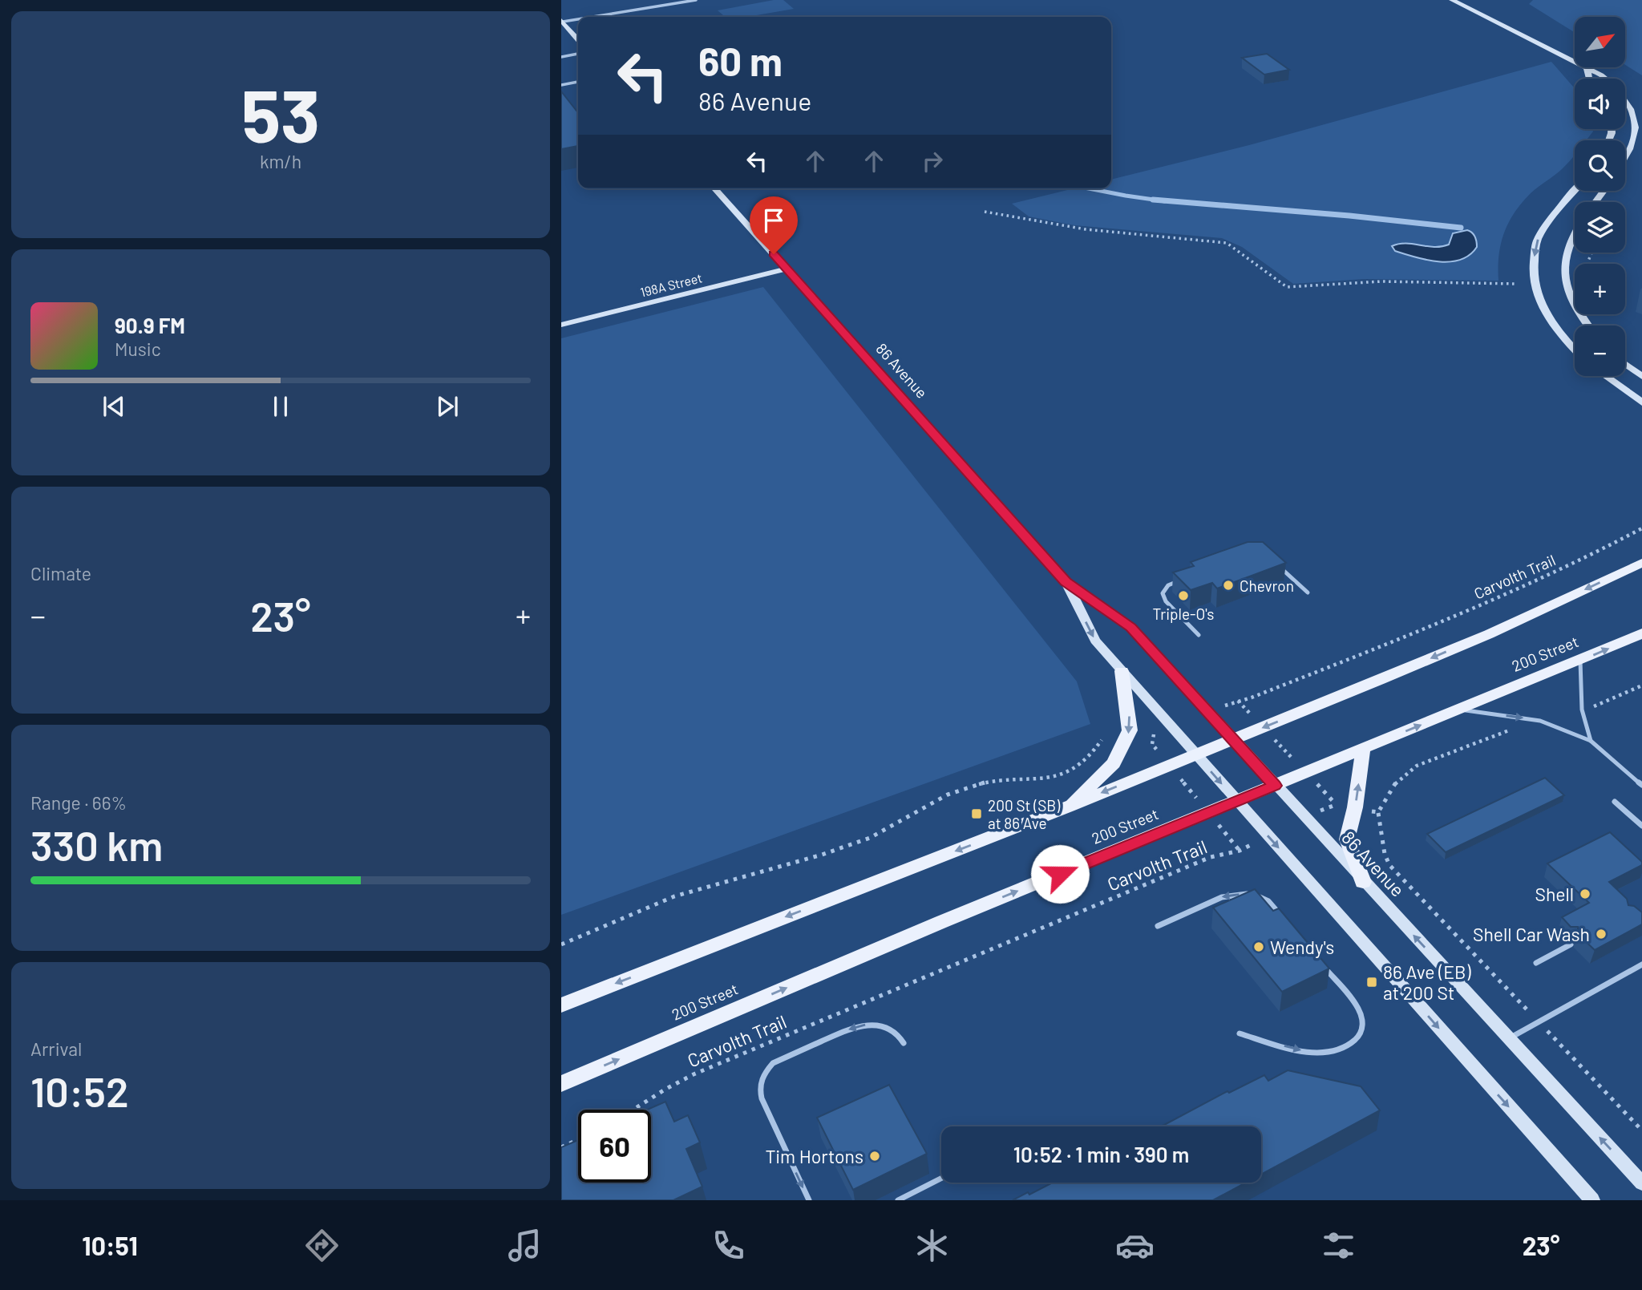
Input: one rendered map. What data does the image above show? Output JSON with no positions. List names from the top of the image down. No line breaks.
{"streets":{"main road":["198A Street","86 Avenue","200 Street"],"path":["Carvolth Trail"]},"crossings":[["198A Street","86 Avenue"],["86 Avenue","Carvolth Trail"],["86 Avenue","200 Street"]],"places":{"other":["Chevron","Triple-O's","Shell","Shell Car Wash","Wendy's","Tim Hortons"],"transit":["200 St (SB) at 86 Ave","86 Ave (EB) at 200 St"]},"north":"top right","page":{"tile":[["53","km/h"],"Climate",["Range · 66%","330 km"],["Arrival","10:52"]],"map_buttons":["+","−"],"turn":["60 m","86 Avenue"],"song":["90.9 FM","Music"],"heat":["−","23°","+"],"limit":"60","trip":"10:52 · 1 min · 390 m","tabs":["10:51","23°"]}}
